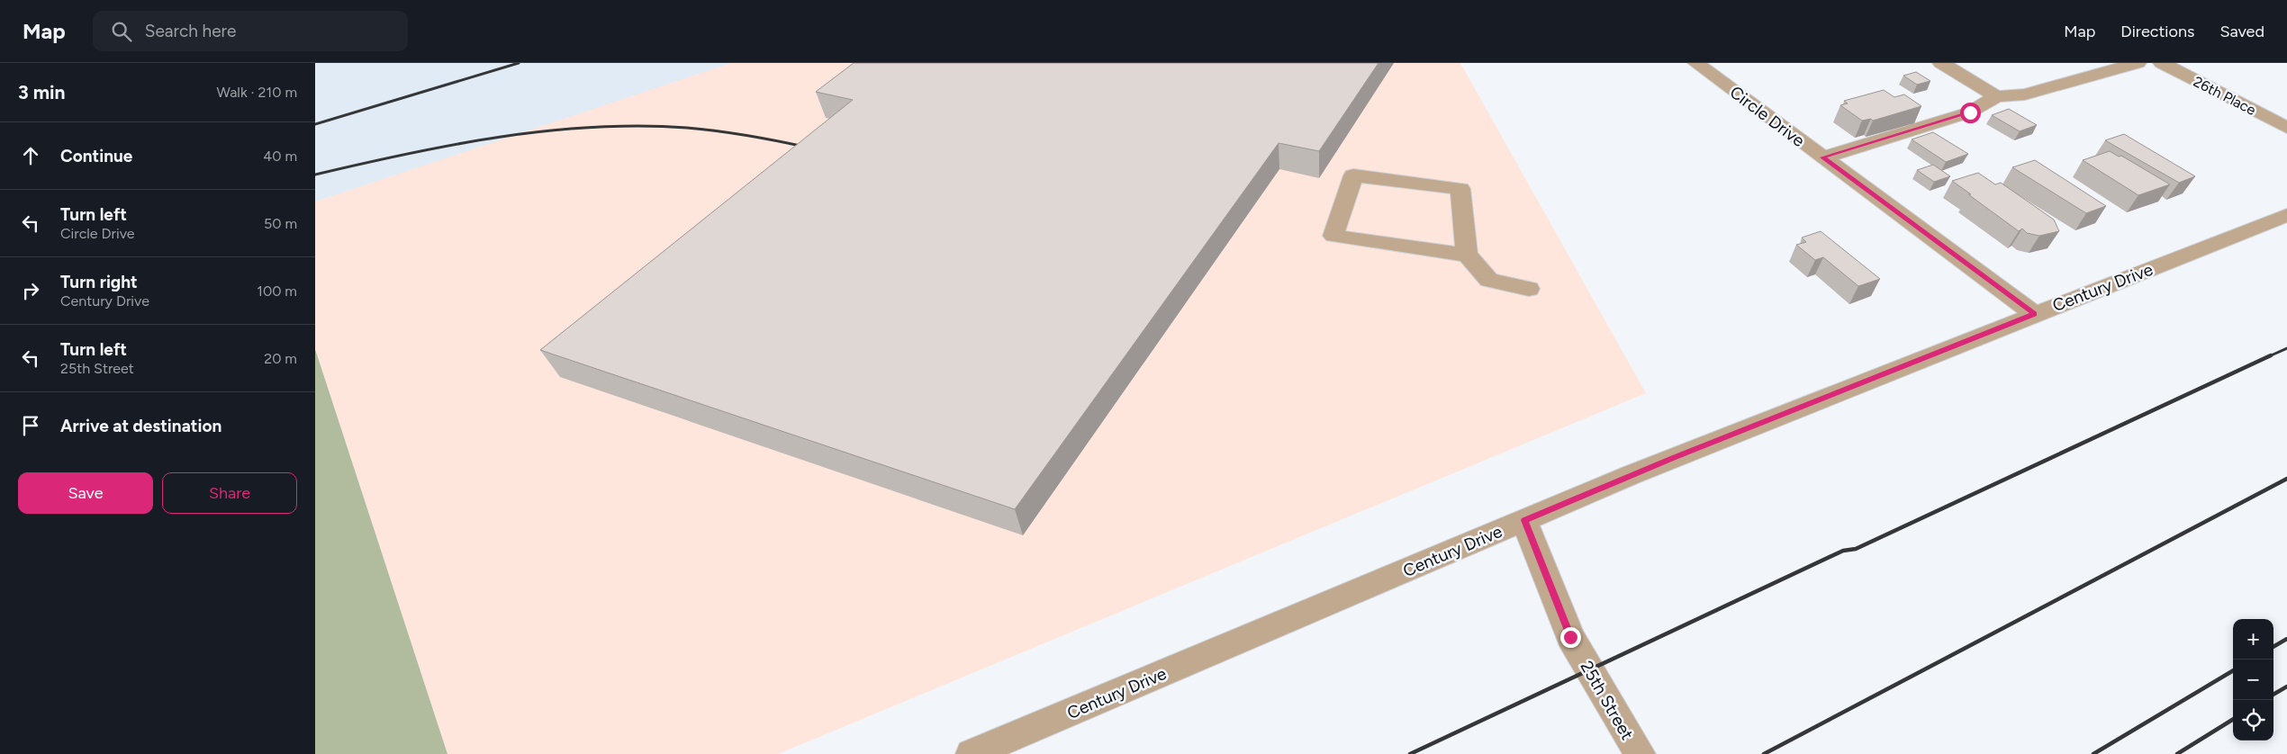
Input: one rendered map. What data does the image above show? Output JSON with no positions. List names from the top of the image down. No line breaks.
{"streets":{"street":["26th Place","Circle Drive","Century Drive","25th Street"]},"crossings":[["Circle Drive","Century Drive"],["Century Drive","25th Street"]],"page":{"header":"Map","search":"Search here","nav":["Map","Directions","Saved"],"heading":["3 min","Walk · 210 m"],"list":[["Continue","40 m"],["Turn left","Circle Drive","50 m"],["Turn right","Century Drive","100 m"],["Turn left","25th Street","20 m"],"Arrive at destination"],"buttons":["Save","Share"],"map_buttons":["+","−"]}}
